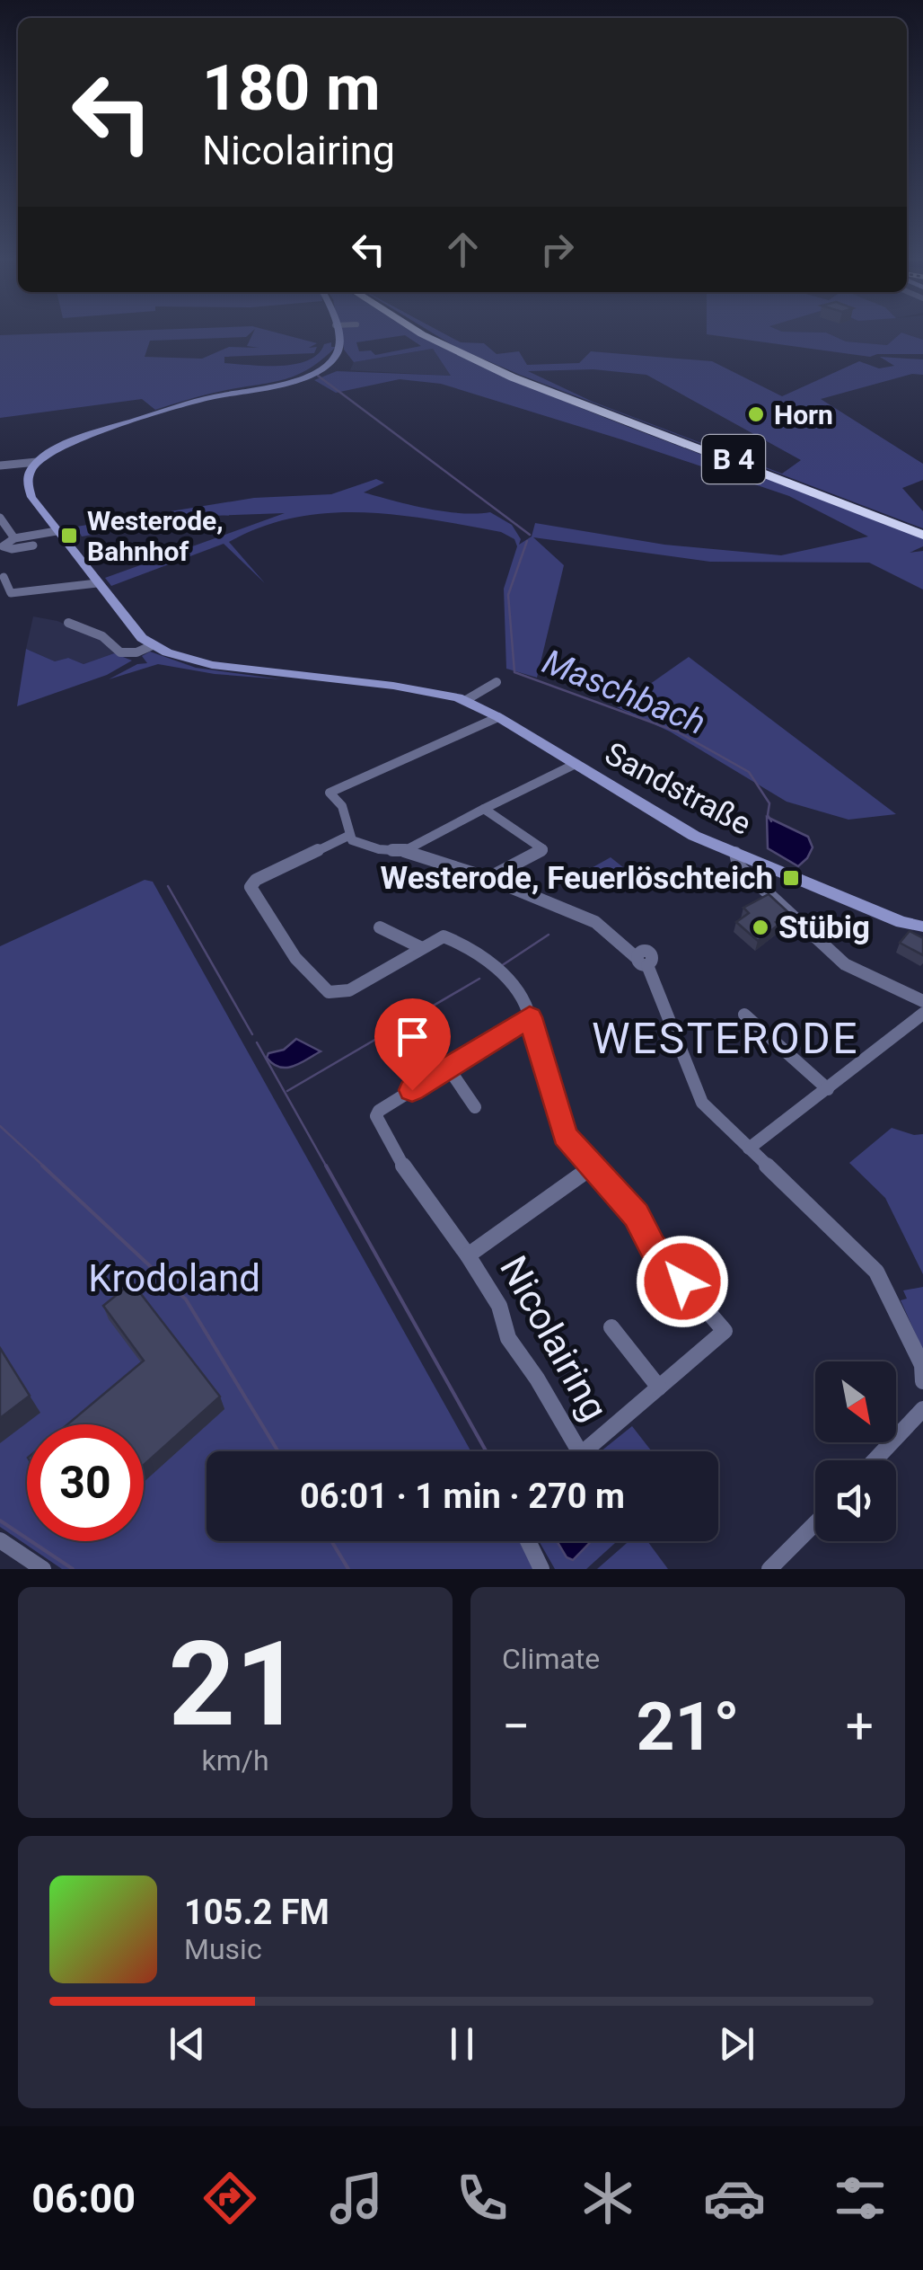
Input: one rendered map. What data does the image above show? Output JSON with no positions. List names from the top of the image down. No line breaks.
{"streets":{"highway":["B 4"],"street":["Sandstraße","Nicolairing"]},"districts":["WESTERODE"],"water":["Maschbach"],"parks":["Krodoland"],"places":{"other":["Horn","Stübig"],"transit":["Westerode, Bahnhof","Westerode, Feuerlöschteich"]},"north":"bottom right","page":{"turn":["180 m","Nicolairing"],"limit":"30","trip":"06:01 · 1 min · 270 m","tile":[["21","km/h"],"Climate"],"heat":["−","21°","+"],"song":["105.2 FM","Music"],"tabs":"06:00"}}
